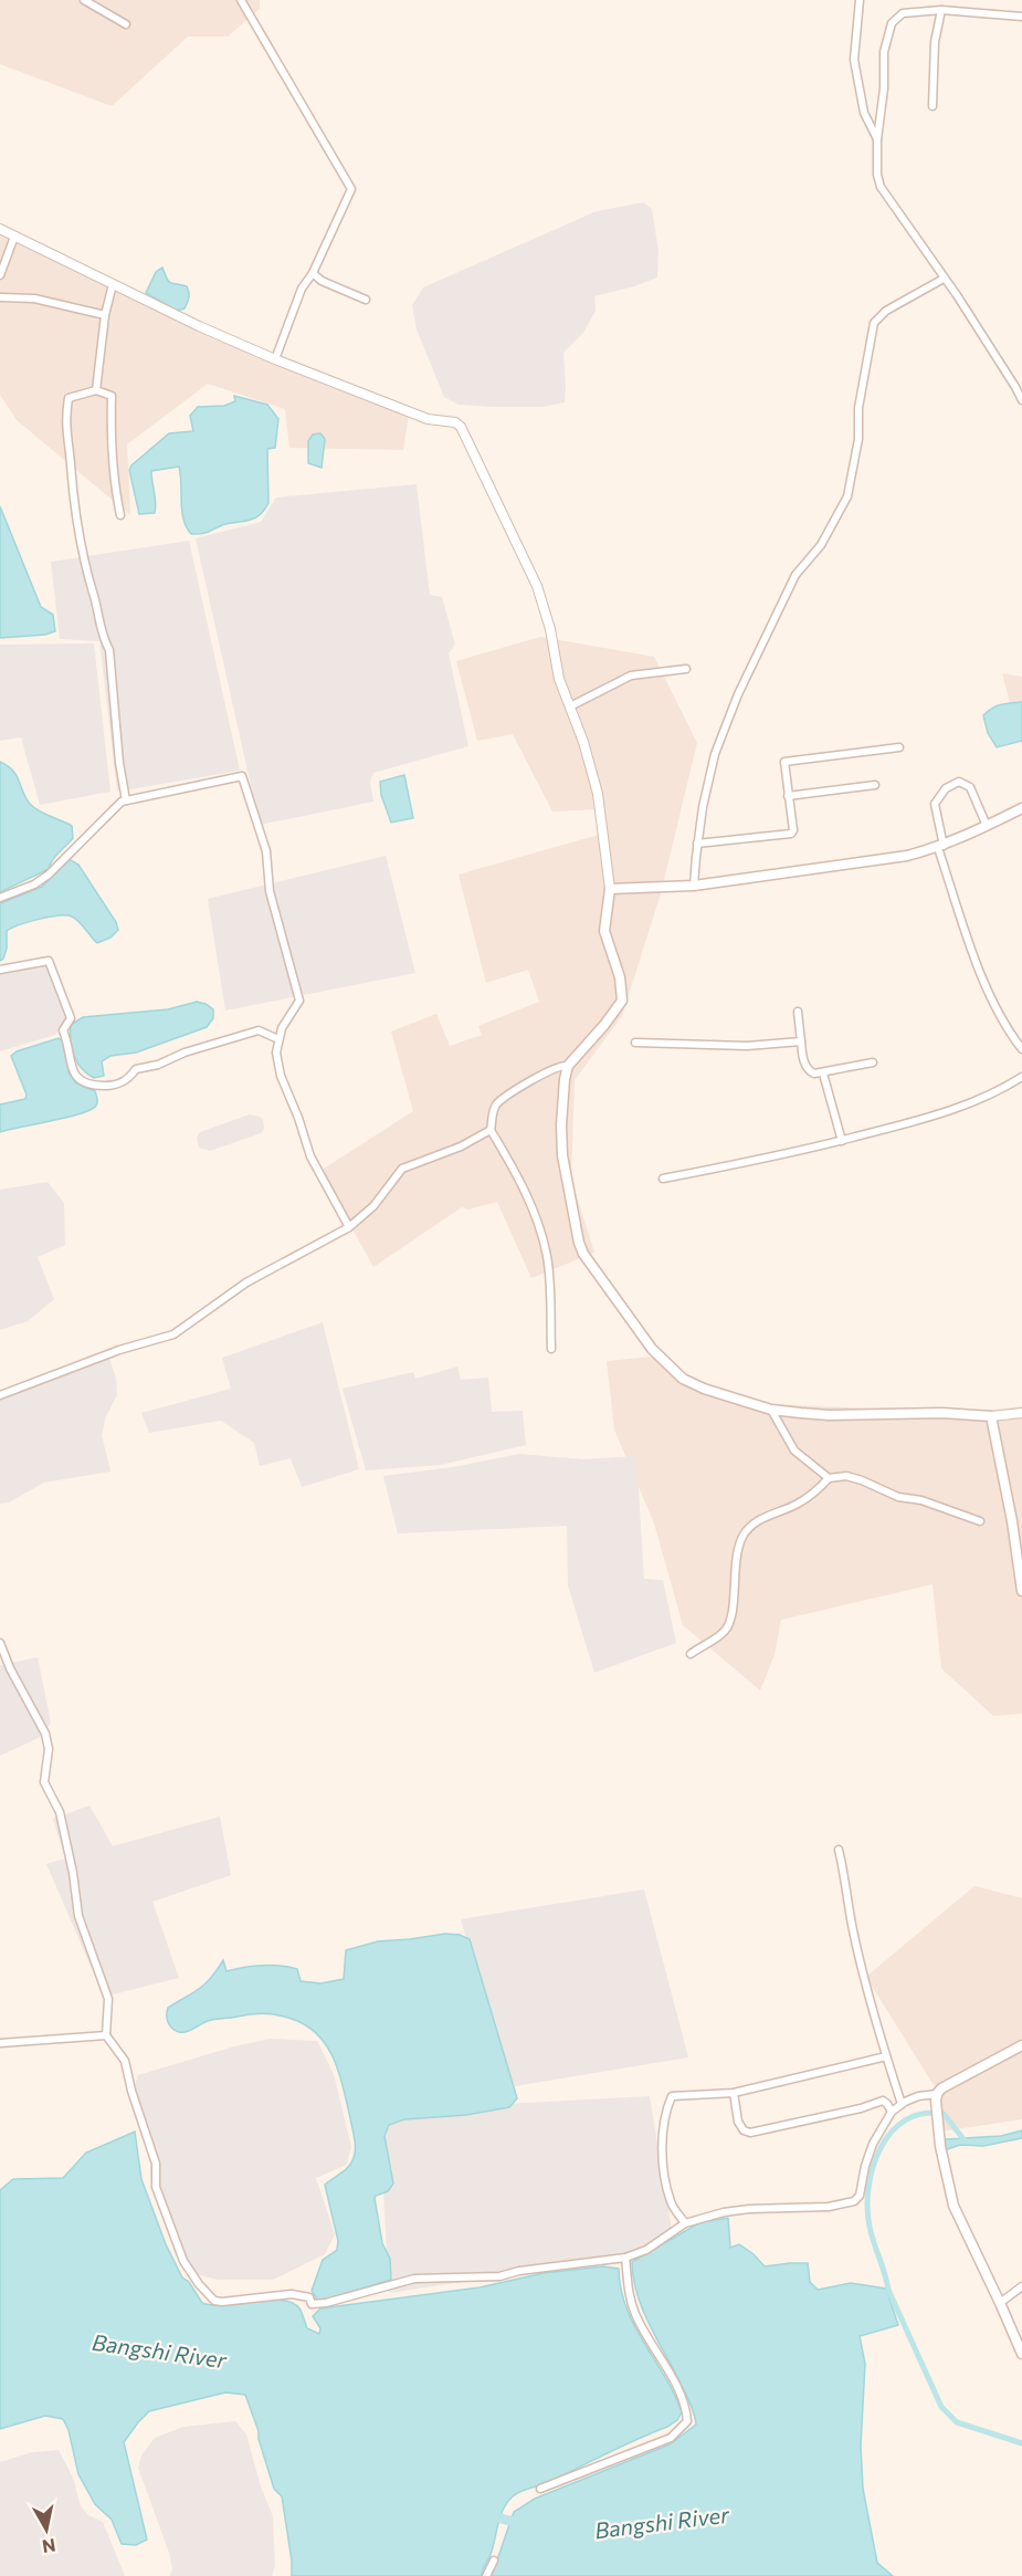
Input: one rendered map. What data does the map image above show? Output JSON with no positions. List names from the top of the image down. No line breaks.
{"water":["Bangshi River"],"north":"bottom"}
